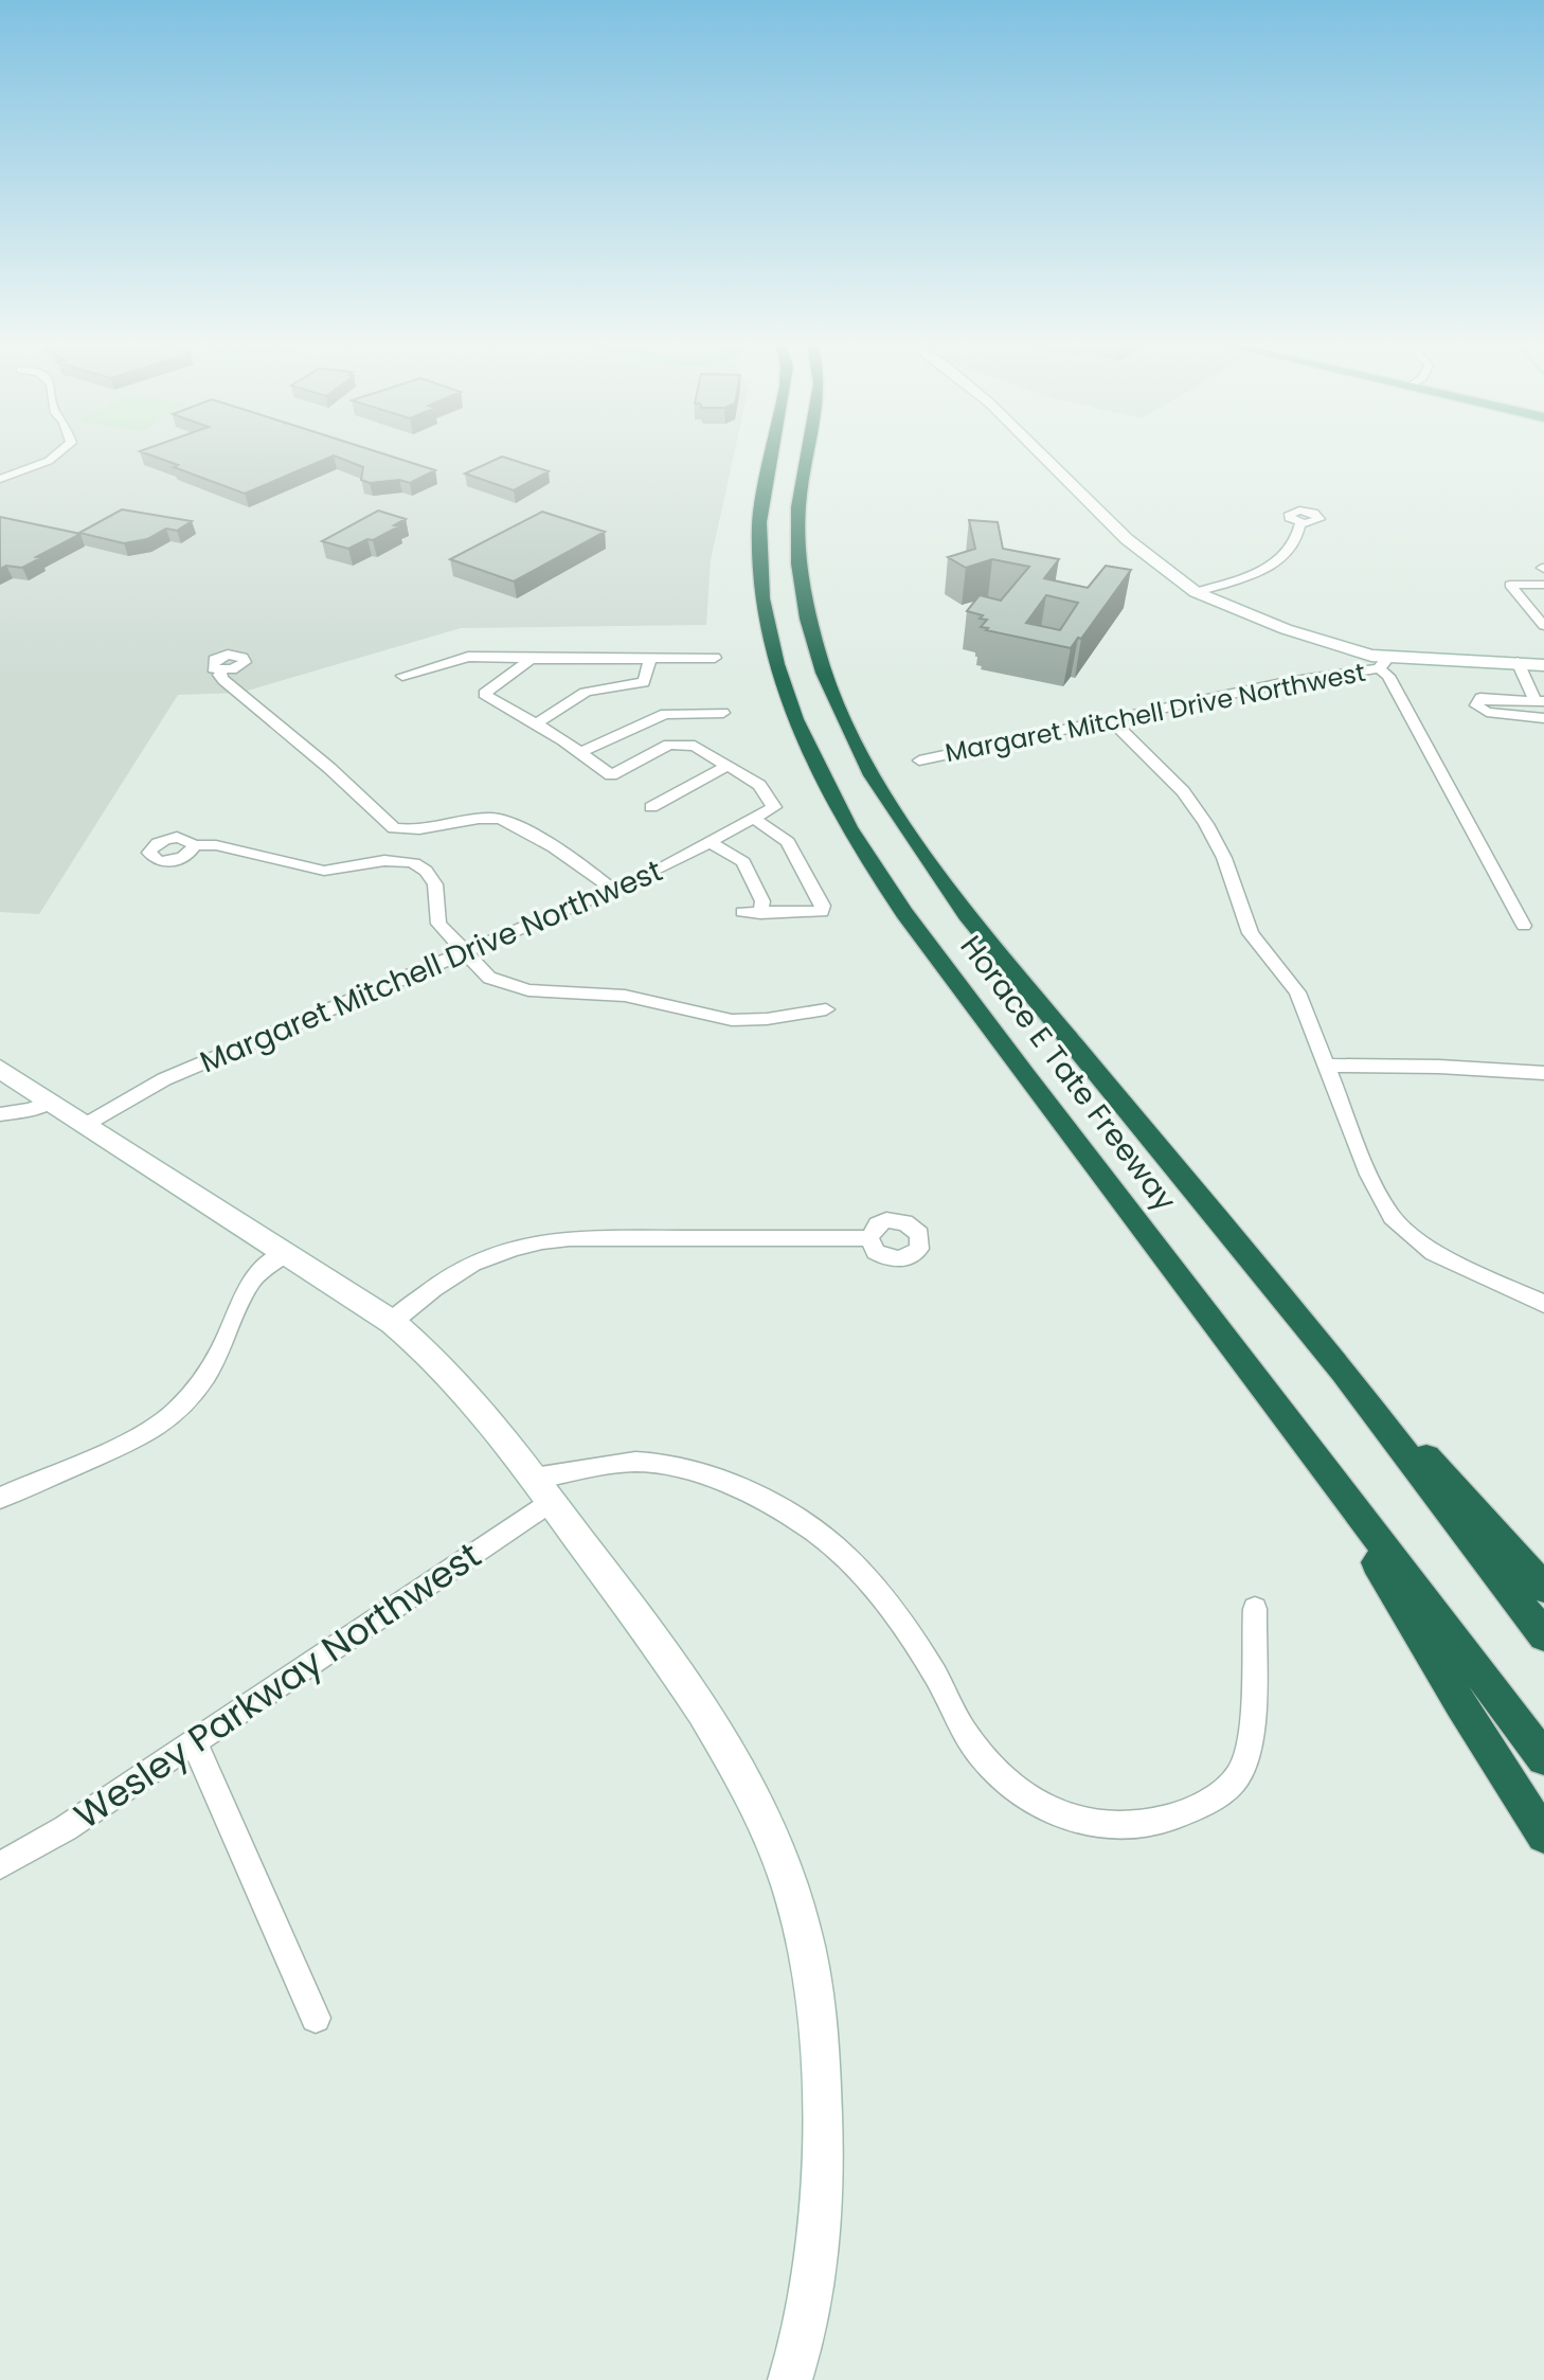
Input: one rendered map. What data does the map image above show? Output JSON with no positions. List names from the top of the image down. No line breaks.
{"streets":{"highway":["Horace E Tate Freeway"],"street":["Margaret Mitchell Drive Northwest","Wesley Parkway Northwest"]}}
